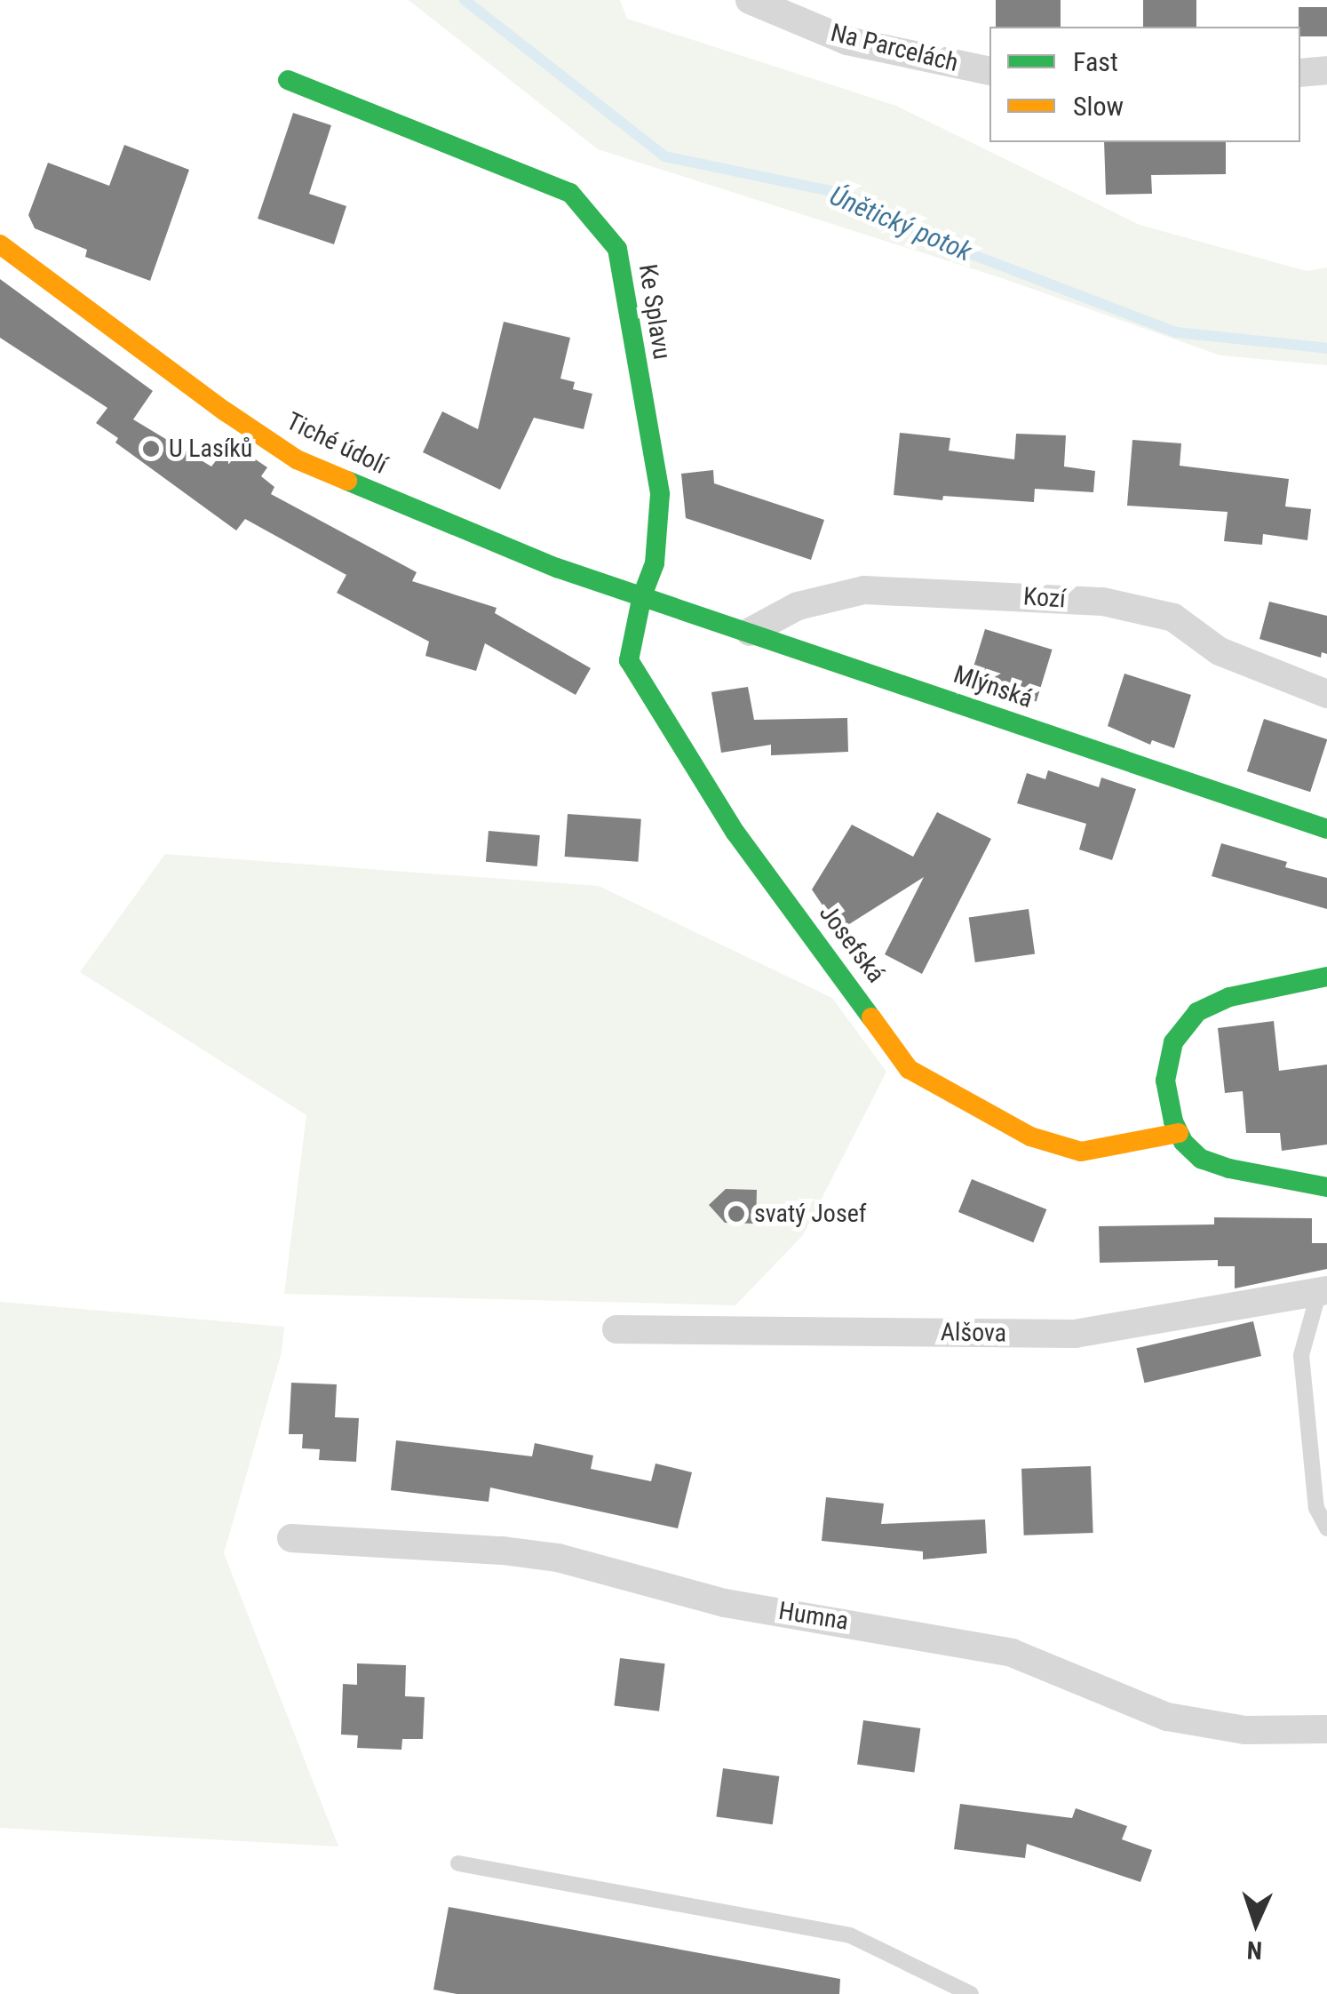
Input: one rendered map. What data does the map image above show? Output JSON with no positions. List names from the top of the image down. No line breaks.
{"streets":{"street":["Na Parcelách","Ke Splavu","Tiché údolí","Kozí","Mlýnská","Josefská","Alšova","Humna"]},"crossings":[["Ke Splavu","Tiché údolí"],["Ke Splavu","Mlýnská"],["Ke Splavu","Josefská"],["Tiché údolí","Mlýnská"],["Tiché údolí","Josefská"],["Kozí","Mlýnská"],["Mlýnská","Josefská"]],"water":["Únětický potok"],"places":["U Lasíků","svatý Josef"],"legend":["Fast","Slow"],"north":"bottom"}
